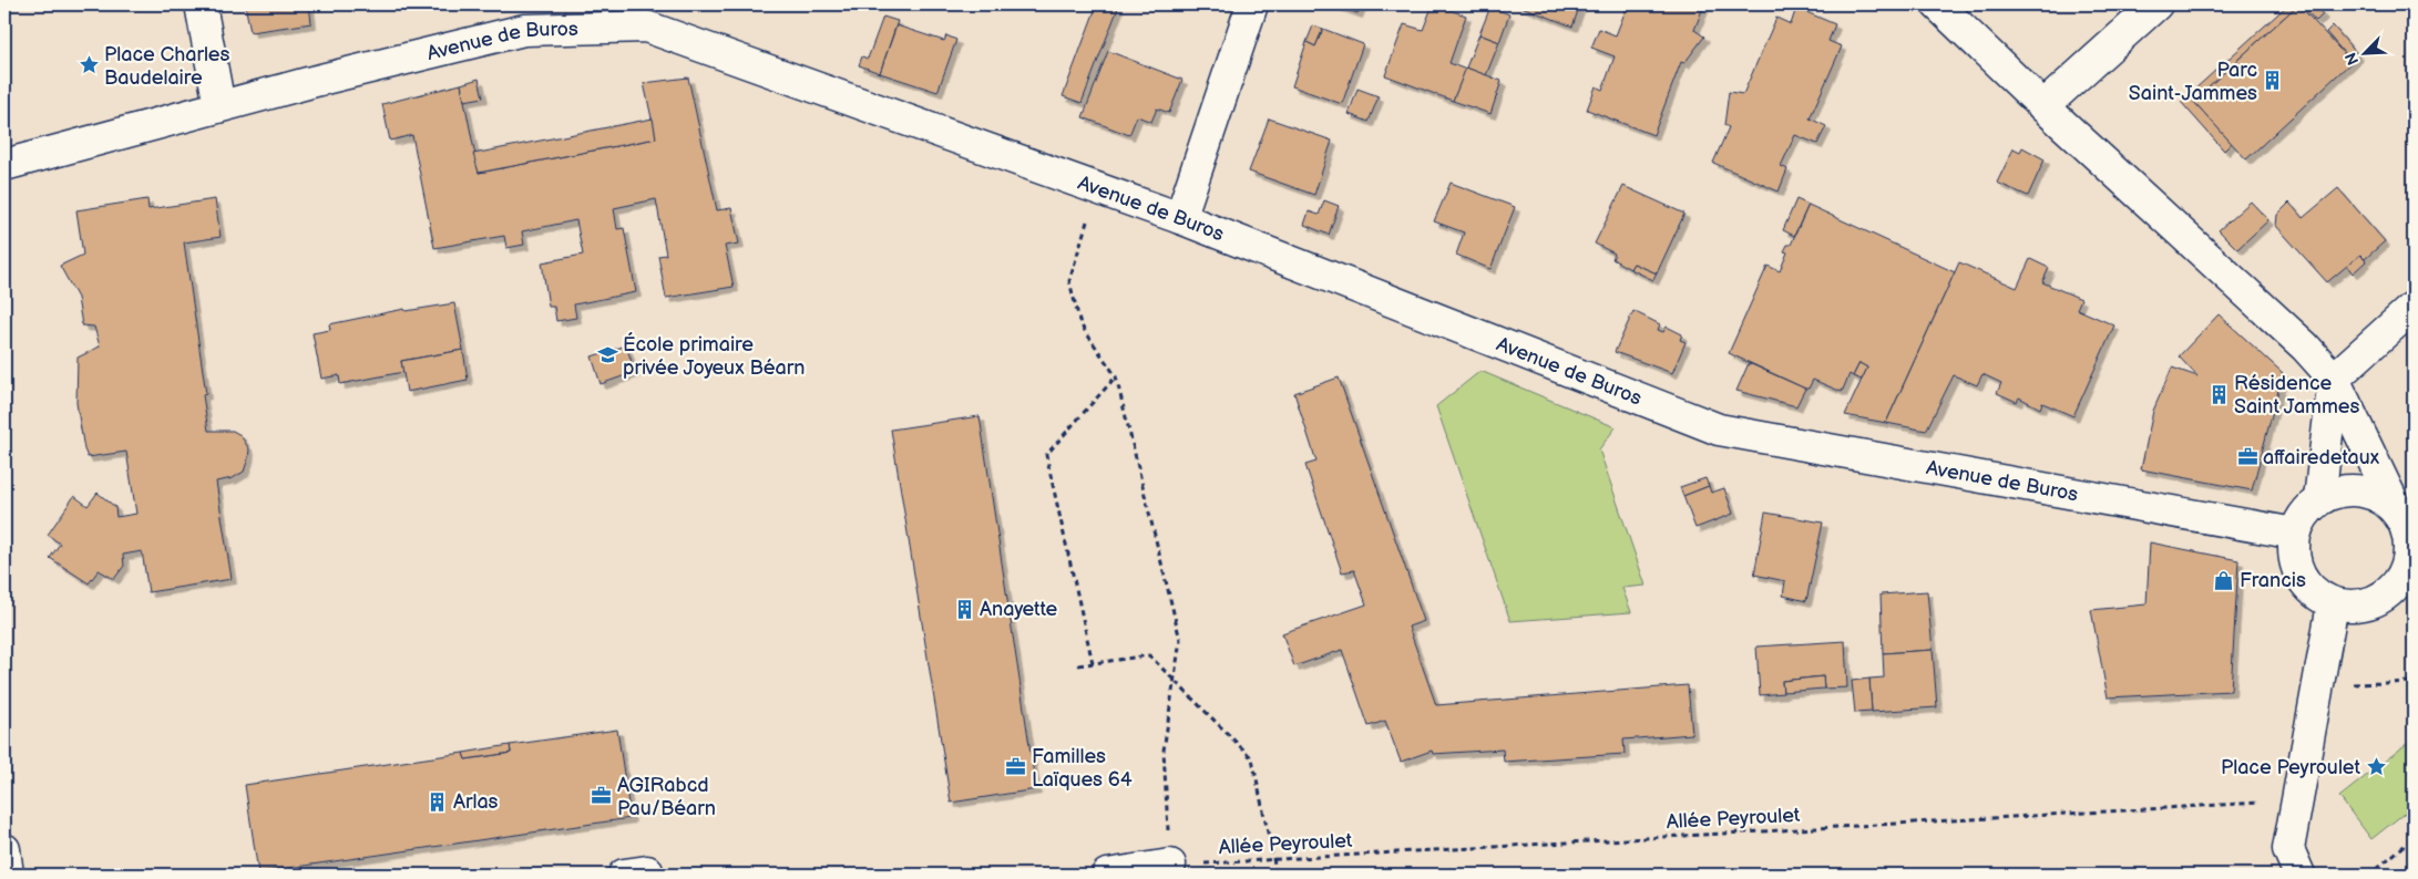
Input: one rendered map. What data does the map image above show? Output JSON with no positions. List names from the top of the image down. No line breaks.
{"streets":{"street":["Avenue de Buros"],"path":["Allée Peyroulet"]},"places":{"place":["Place Charles Baudelaire","Place Peyroulet"],"building":["Parc Saint-Jammes","Résidence Saint Jammes","Anayette","Arlas"],"school or university":["École primaire privée Joyeux Béarn"],"office":["affairedetaux","Familles Laïques 64","AGIRabcd Pau/Béarn"],"shop":["Francis"]},"north":"bottom left"}
